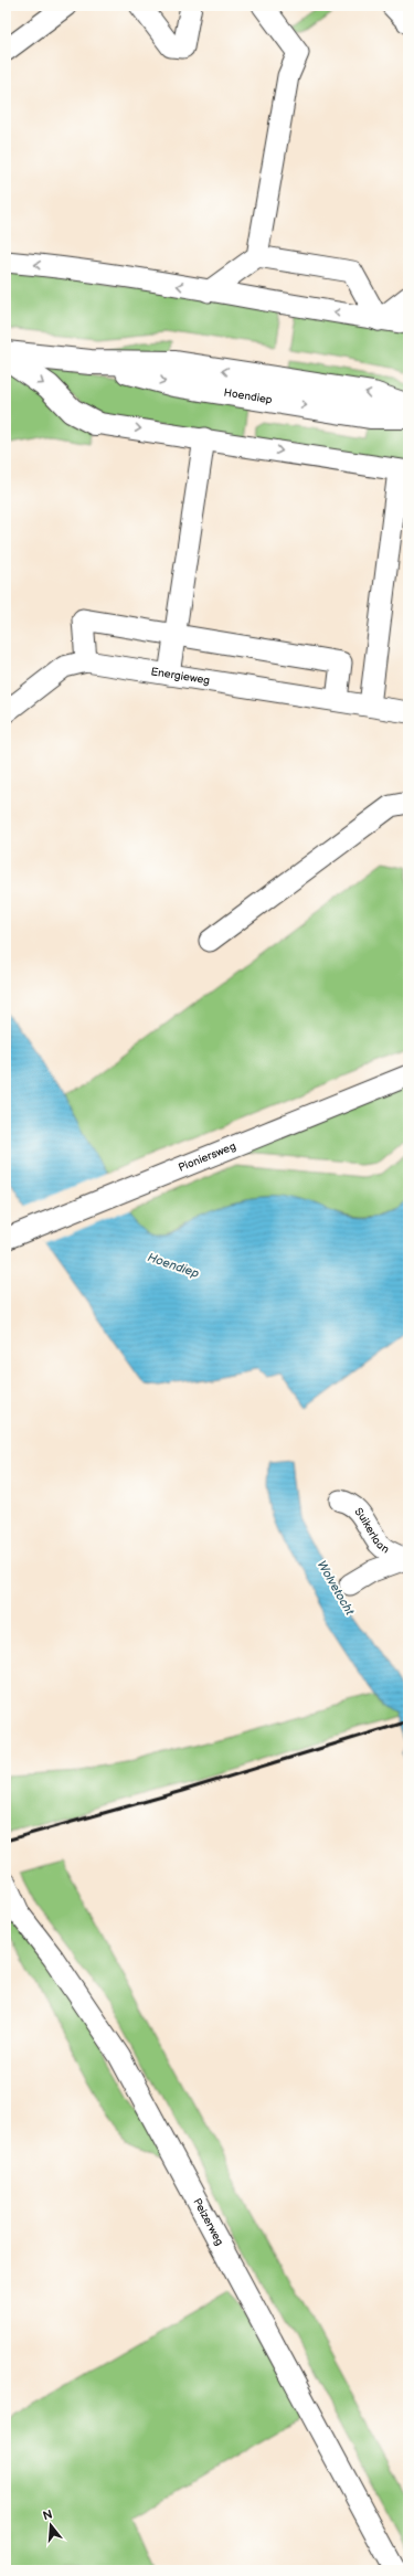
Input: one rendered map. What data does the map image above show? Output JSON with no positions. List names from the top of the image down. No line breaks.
{"streets":{"main road":["Hoendiep"],"street":["Energieweg","Pioniersweg","Suikerlaan","Peizerweg"]},"water":["Hoendiep","Wolvetocht"],"north":"top"}
